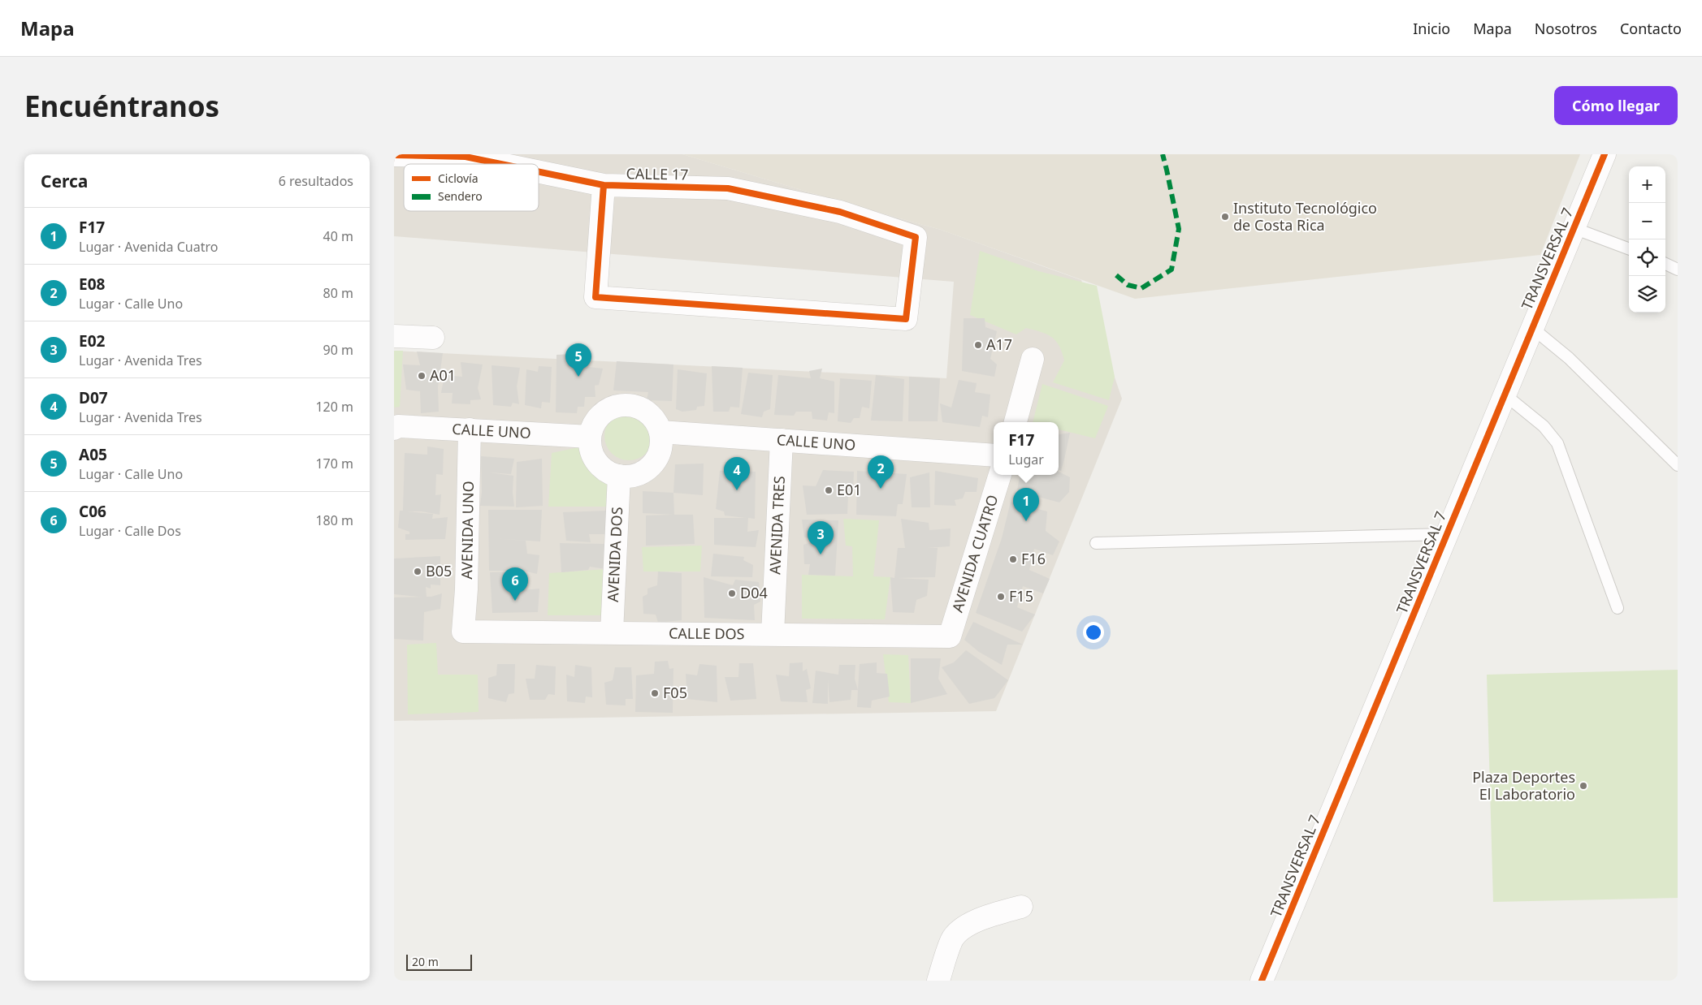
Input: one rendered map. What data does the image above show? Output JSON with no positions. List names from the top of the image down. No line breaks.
{"streets":{"street":["CALLE 17","TRANSVERSAL 7","CALLE UNO","AVENIDA TRES","AVENIDA UNO","AVENIDA CUATRO","AVENIDA DOS","CALLE DOS"]},"crossings":[["CALLE UNO","AVENIDA TRES"],["CALLE UNO","AVENIDA UNO"],["CALLE UNO","AVENIDA DOS"],["AVENIDA TRES","CALLE DOS"],["AVENIDA UNO","CALLE DOS"],["AVENIDA CUATRO","CALLE DOS"],["AVENIDA DOS","CALLE DOS"]],"places":["Instituto Tecnológico de Costa Rica","A17","A01","E01","F16","B05","D04","F15","F05","Plaza Deportes El Laboratorio"],"legend":["Ciclovía","Sendero"],"scale_bar":"20 m","page":{"header":"Mapa","nav":["Inicio","Mapa","Nosotros","Contacto"],"buttons":"Cómo llegar","title":"Encuéntranos","heading":["Cerca","6 resultados"],"map_buttons":["+","−"],"list":[{"mark":"1","name":"F17","note":"Lugar · Avenida Cuatro","value":"40 m"},{"mark":"2","name":"E08","note":"Lugar · Calle Uno","value":"80 m"},{"mark":"3","name":"E02","note":"Lugar · Avenida Tres","value":"90 m"},{"mark":"4","name":"D07","note":"Lugar · Avenida Tres","value":"120 m"},{"mark":"5","name":"A05","note":"Lugar · Calle Uno","value":"170 m"},{"mark":"6","name":"C06","note":"Lugar · Calle Dos","value":"180 m"}],"pins":["5","2","4","1","3","6"],"popup":["F17","Lugar"],"scale":"20 m"}}
